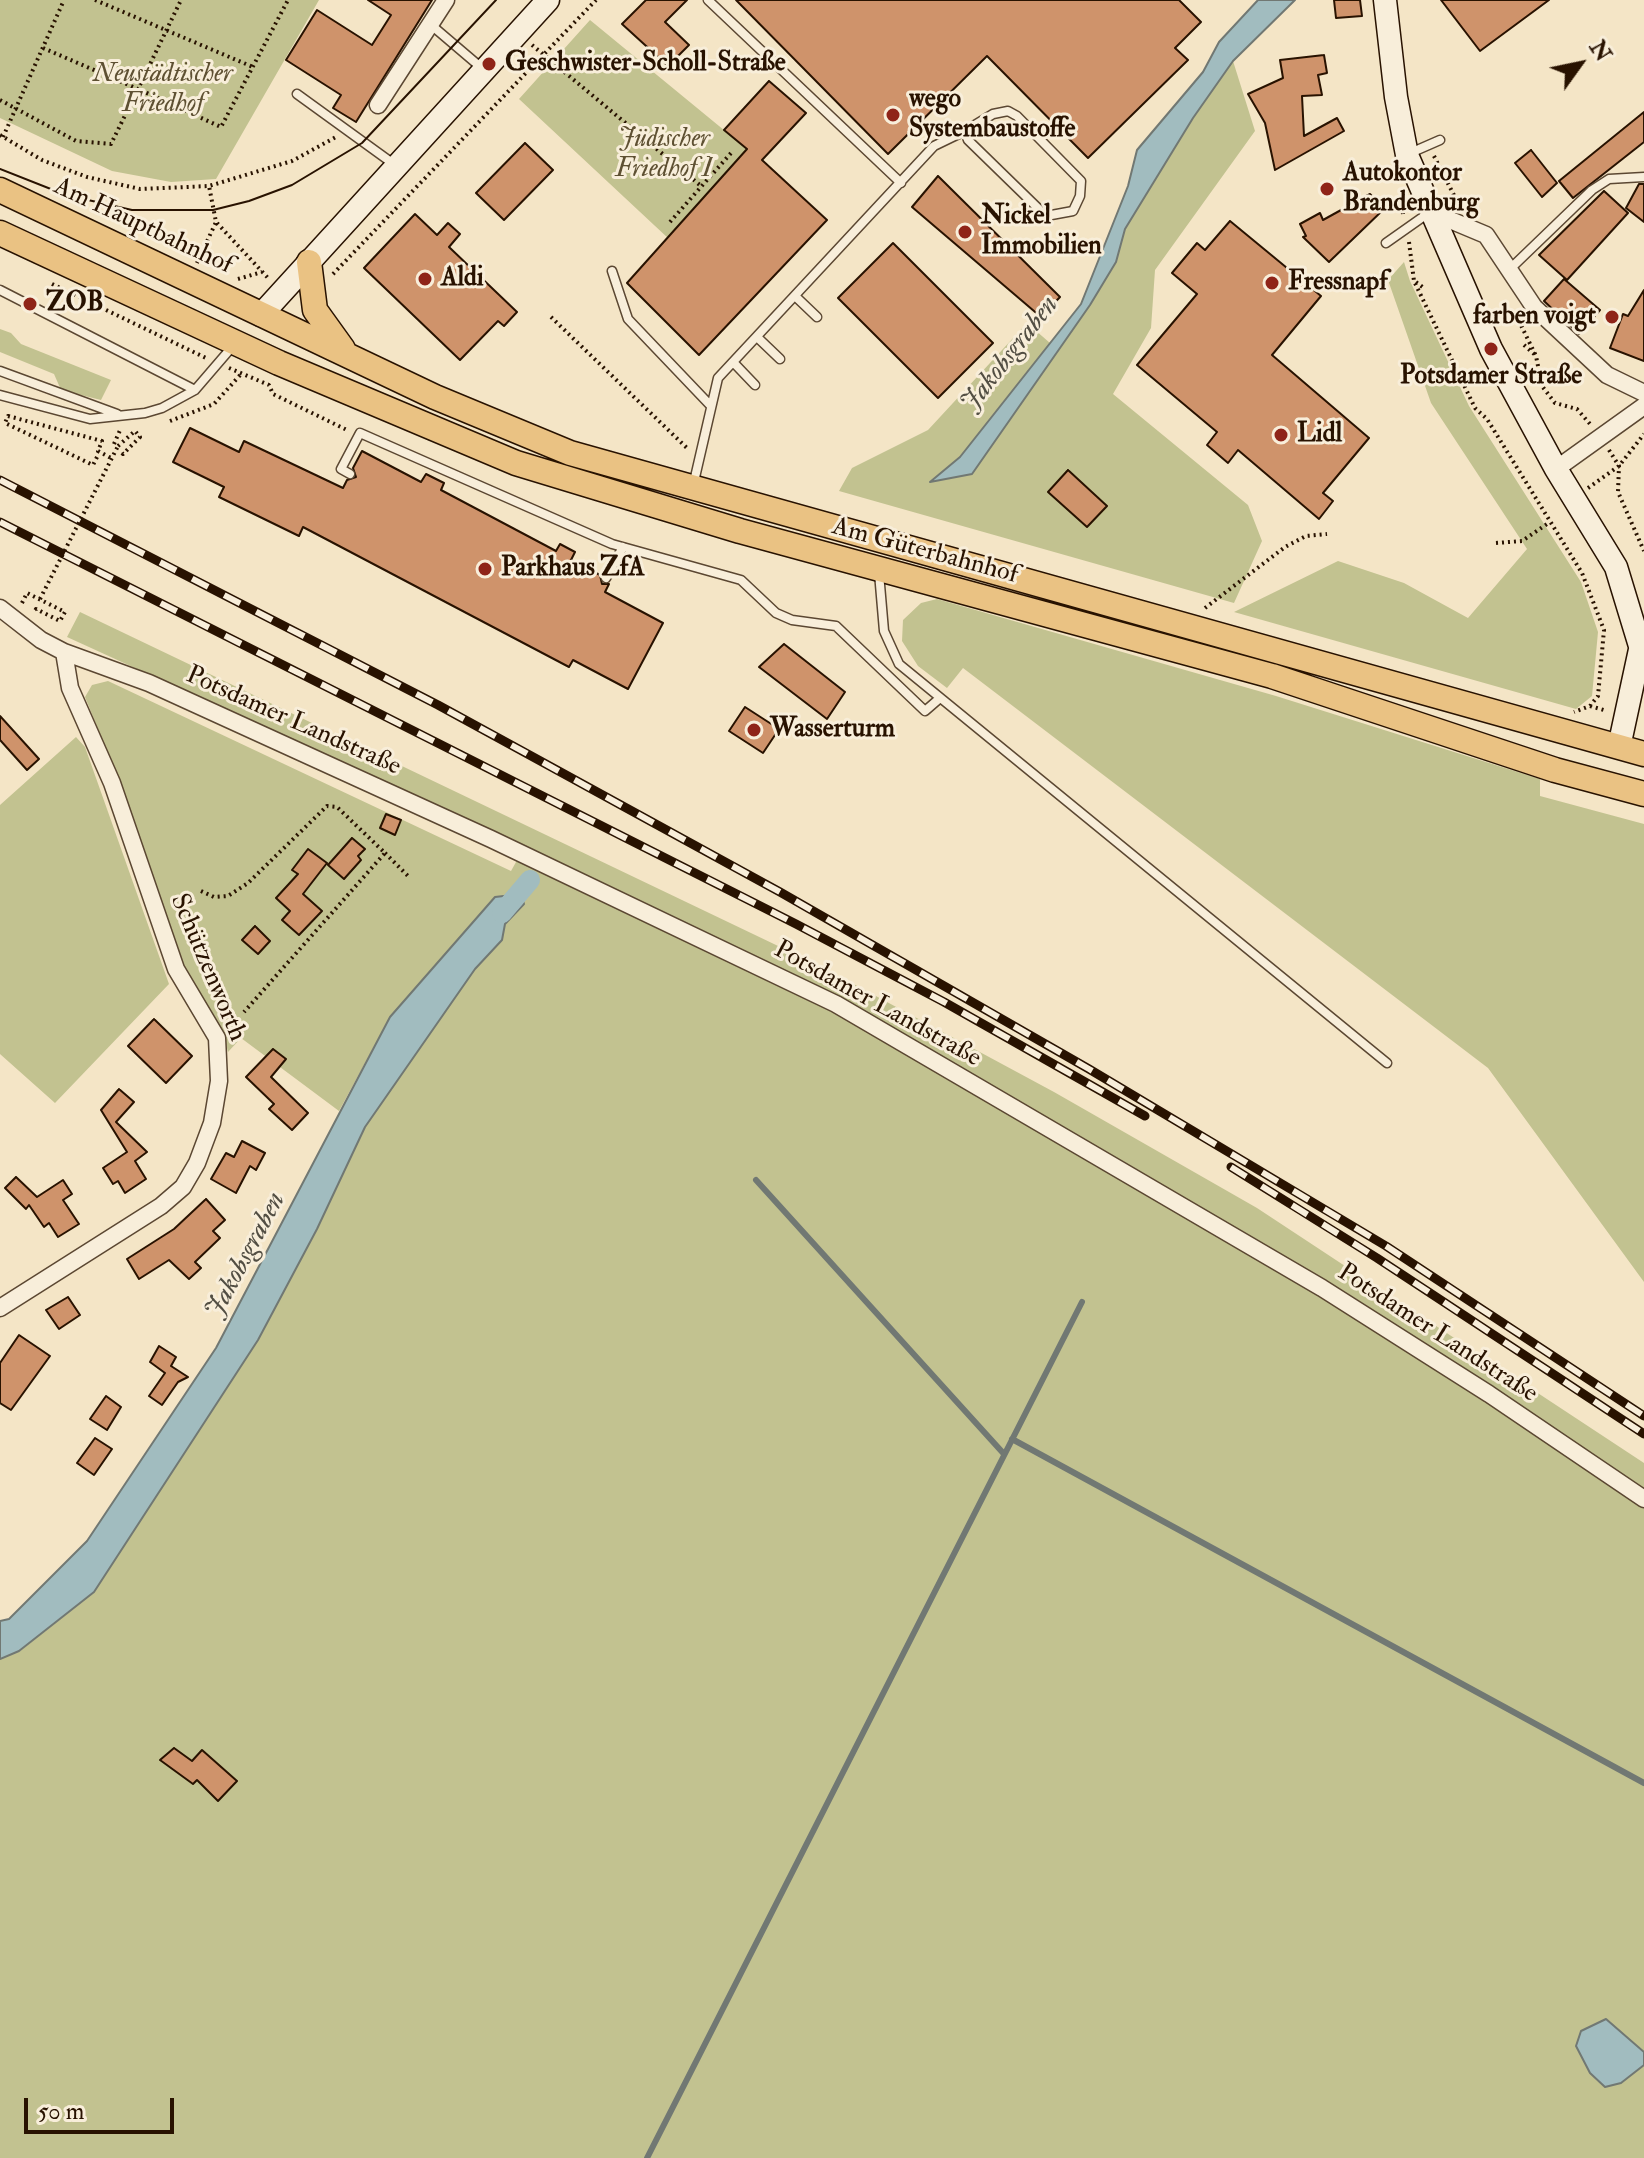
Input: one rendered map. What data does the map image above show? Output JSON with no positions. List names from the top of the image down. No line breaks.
{"streets":{"main road":["Am Hauptbahnhof","Am Güterbahnhof"],"street":["Potsdamer Landstraße","Schützenworth"]},"crossings":[["Am Hauptbahnhof","Am Güterbahnhof"],["Potsdamer Landstraße","Schützenworth"]],"water":["Jakobsgraben"],"parks":["Neustädtischer Friedhof","Jüdischer Friedhof I"],"places":["Geschwister-Scholl-Straße","wego Systembaustoffe","Autokontor Brandenburg","Nickel Immobilien","Aldi","Fressnapf","ZOB","farben voigt","Potsdamer Straße","Lidl","Parkhaus ZfA","Wasserturm"],"scale_bar":"50 m","north":"top right"}
